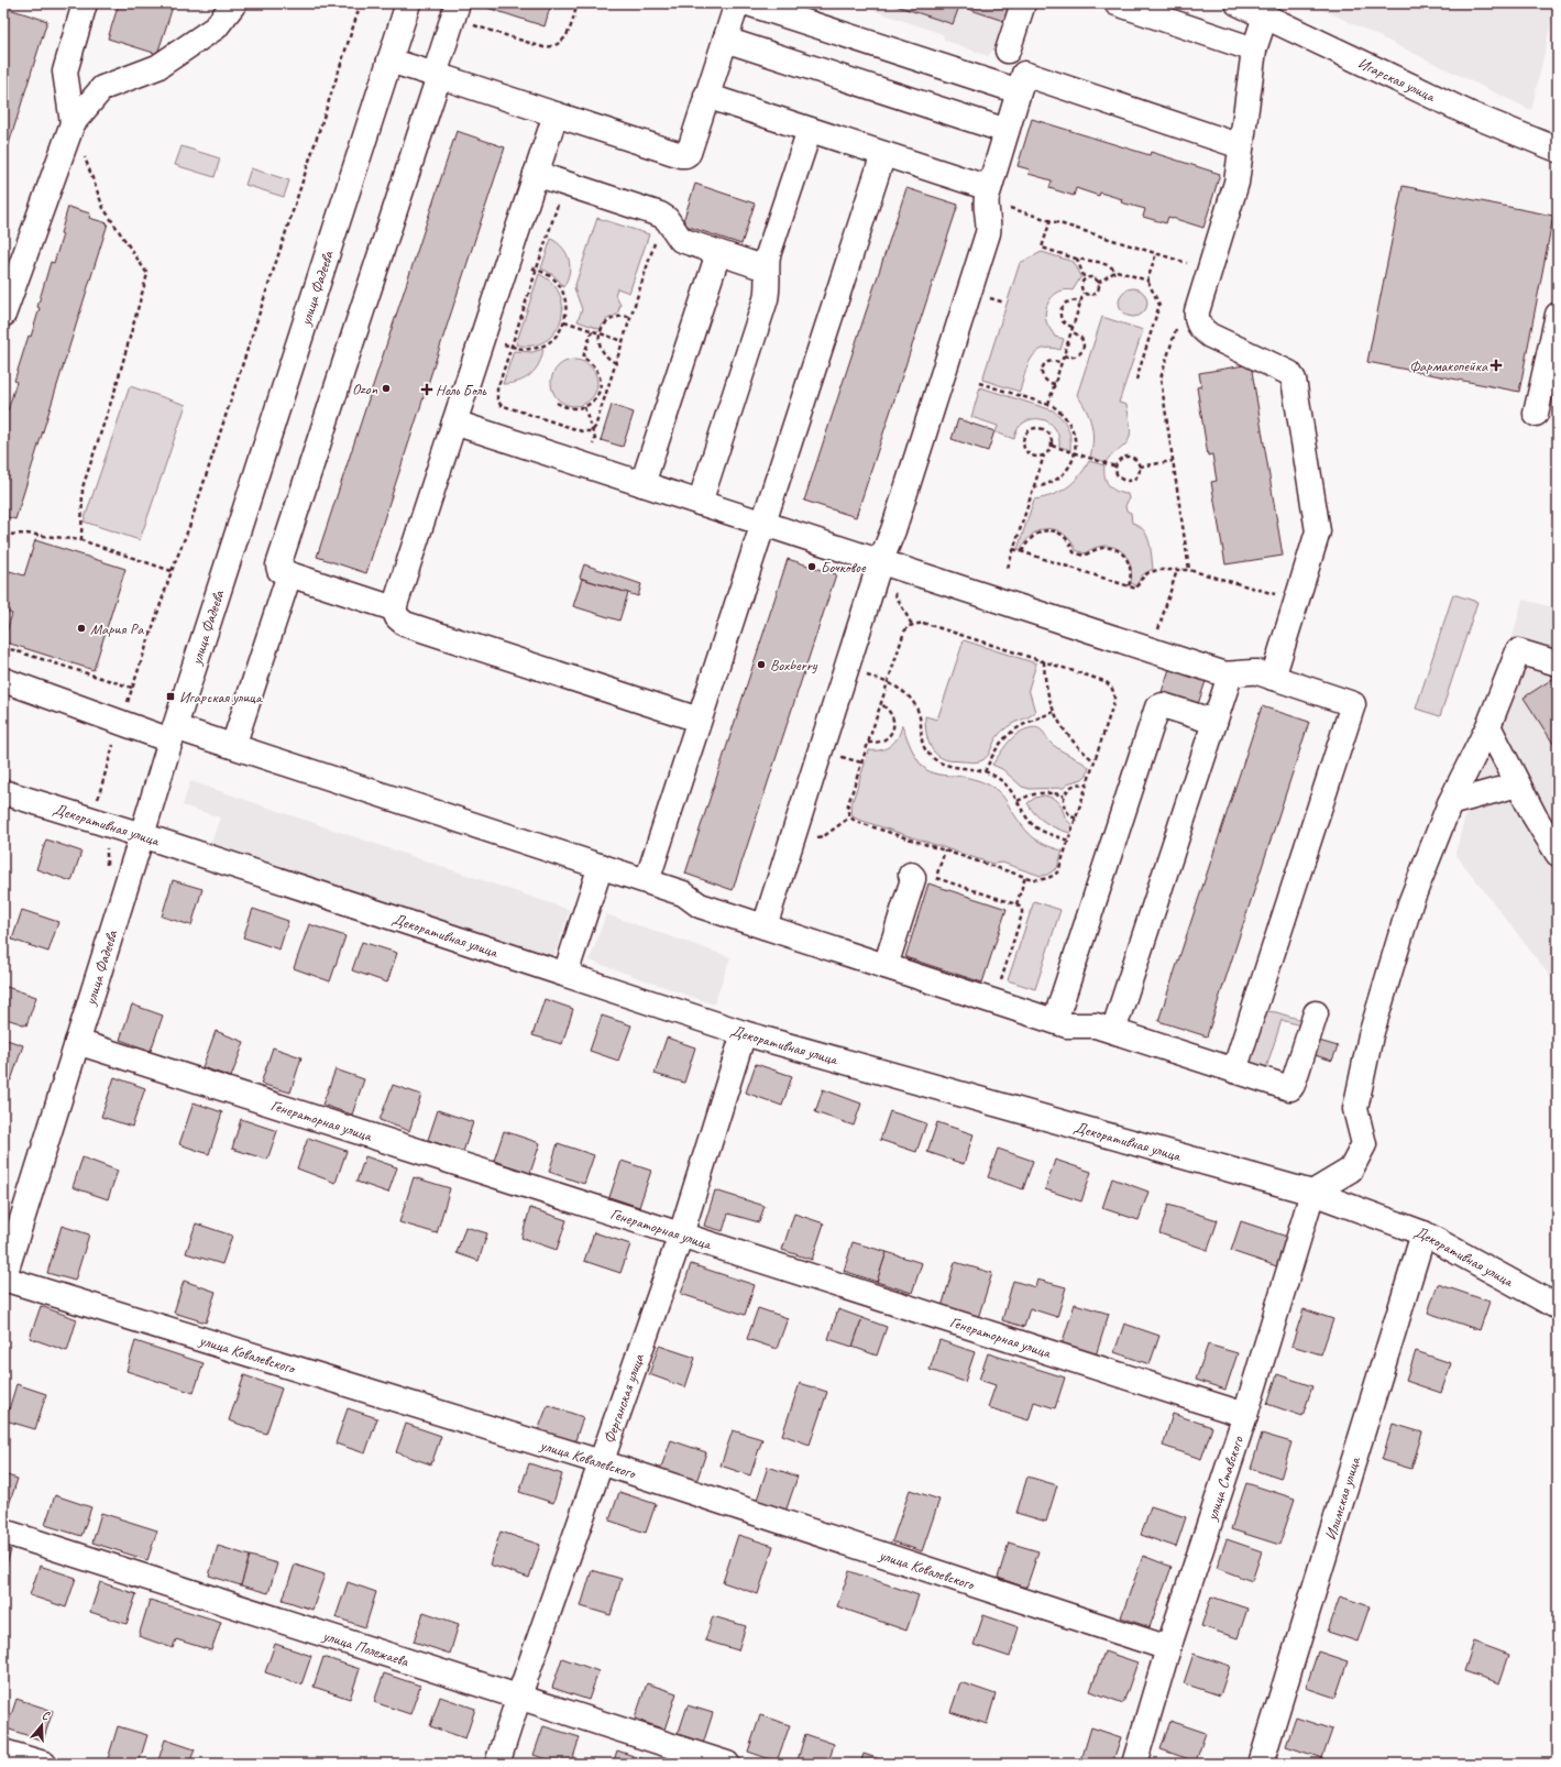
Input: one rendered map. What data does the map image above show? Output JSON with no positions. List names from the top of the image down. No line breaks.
{"streets":{"street":["Игарская улица","улица Фадеева","Декоративная улица","Генераторная улица","улица Ковалевского","Ферганская улица","улица Ставского","Илимская улица","улица Полежаева"]},"crossings":[["улица Фадеева","Декоративная улица"],["улица Фадеева","Генераторная улица"],["улица Фадеева","улица Ковалевского"],["Декоративная улица","Ферганская улица"],["Декоративная улица","улица Ставского"],["Декоративная улица","Илимская улица"],["Генераторная улица","Ферганская улица"],["Генераторная улица","улица Ставского"],["улица Ковалевского","Ферганская улица"],["улица Ковалевского","улица Ставского"],["Ферганская улица","улица Полежаева"]],"places":{"health":["Фармакопейка","Ноль Боль"],"other":["Ozon","Бочковое","Мария Ра","Boxberry"],"transit":["Игарская улица"]},"north":"top"}
